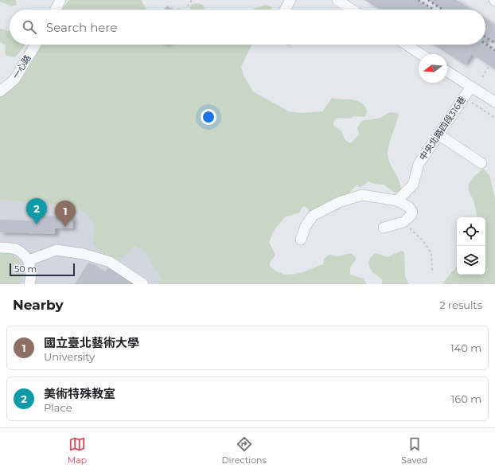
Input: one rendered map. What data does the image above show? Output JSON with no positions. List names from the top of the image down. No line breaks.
{"streets":{"street":["一心路","中央北路四段316巷"]},"scale_bar":"50 m","north":"left","page":{"search":"Search here","pins":["2","1"],"scale":"50 m","heading":["Nearby","2 results"],"list":[{"mark":"1","name":"國立臺北藝術大學","note":"University","value":"140 m"},{"mark":"2","name":"美術特殊教室","note":"Place","value":"160 m"}],"nav":["Map","Directions","Saved"]}}
